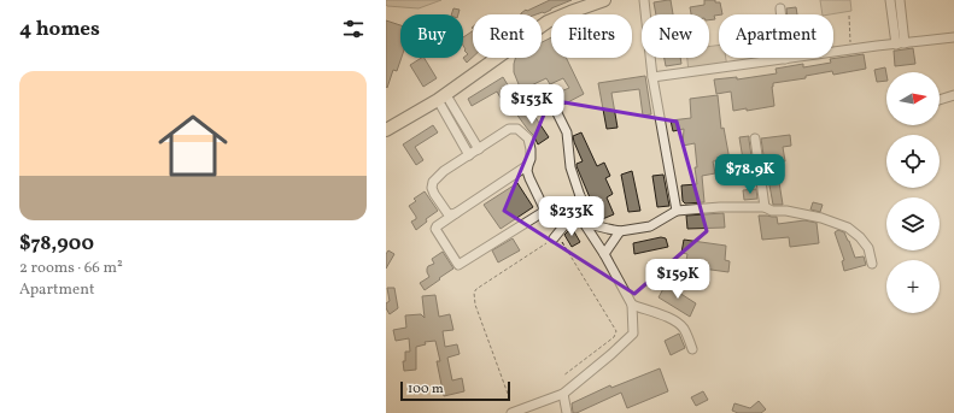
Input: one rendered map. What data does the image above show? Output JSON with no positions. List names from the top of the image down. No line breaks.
{"scale_bar":"100 m","north":"right","page":{"heading":"4 homes","chip":["Buy","Rent","Filters","New","Apartment"],"list":[{"name":"$78,900","note":"2 rooms · 66 m² · Apartment"}],"map_buttons":"+","price":["$153K","$78.9K","$233K","$159K"],"scale":"100 m"}}
